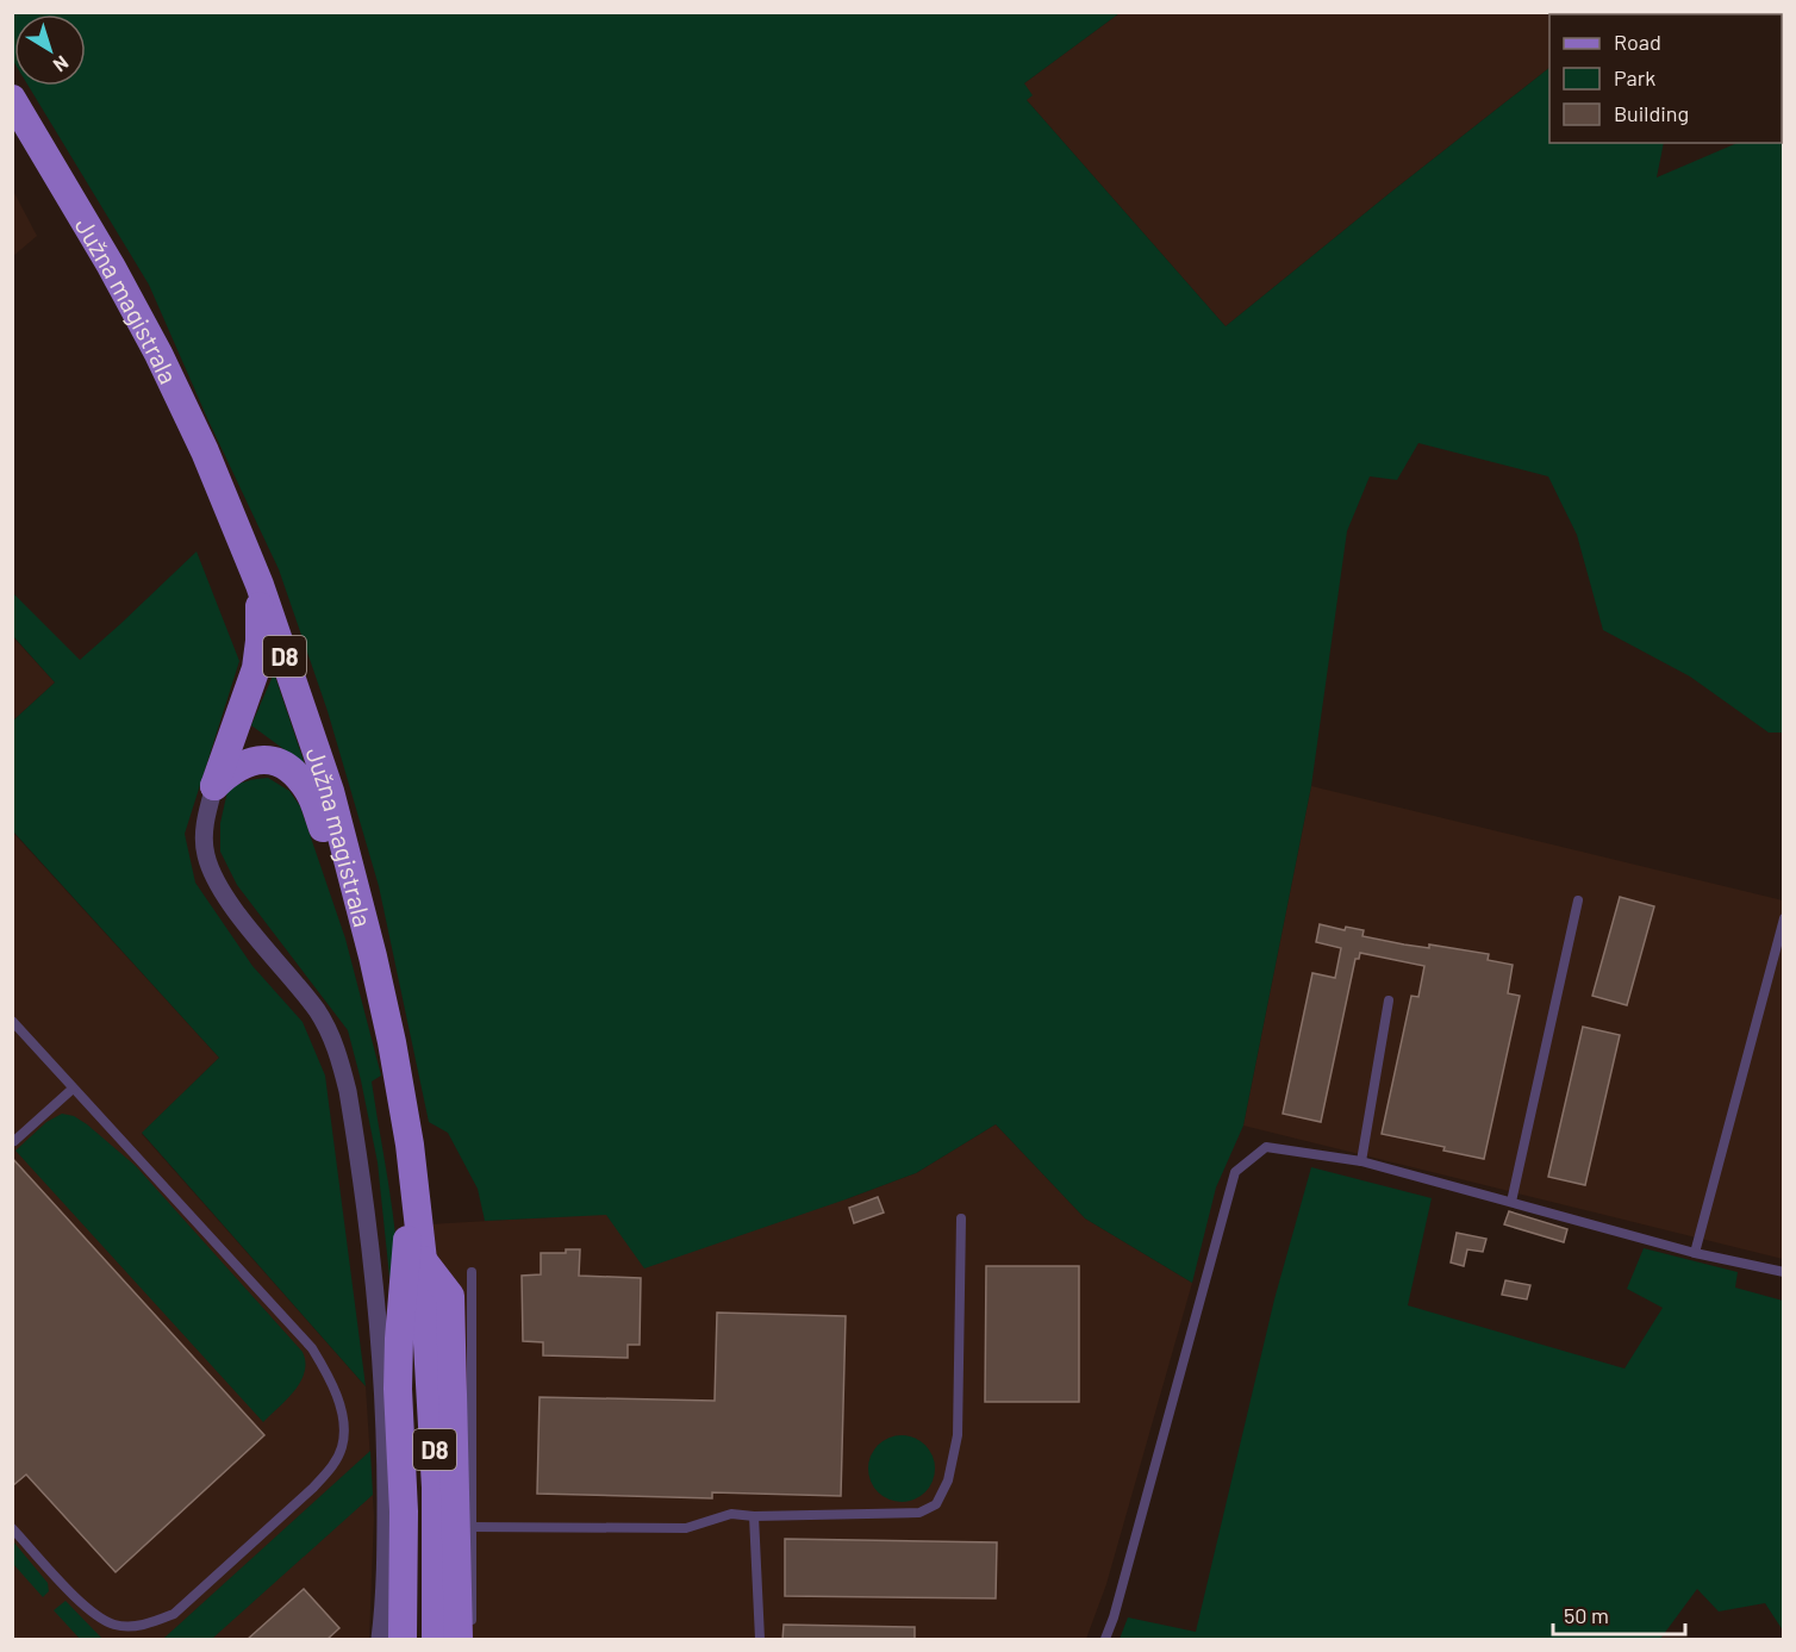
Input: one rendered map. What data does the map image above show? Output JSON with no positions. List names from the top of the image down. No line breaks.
{"streets":{"main road":["Južna magistrala","D8"]},"legend":["Road","Park","Building"],"scale_bar":"50 m","north":"bottom right"}
